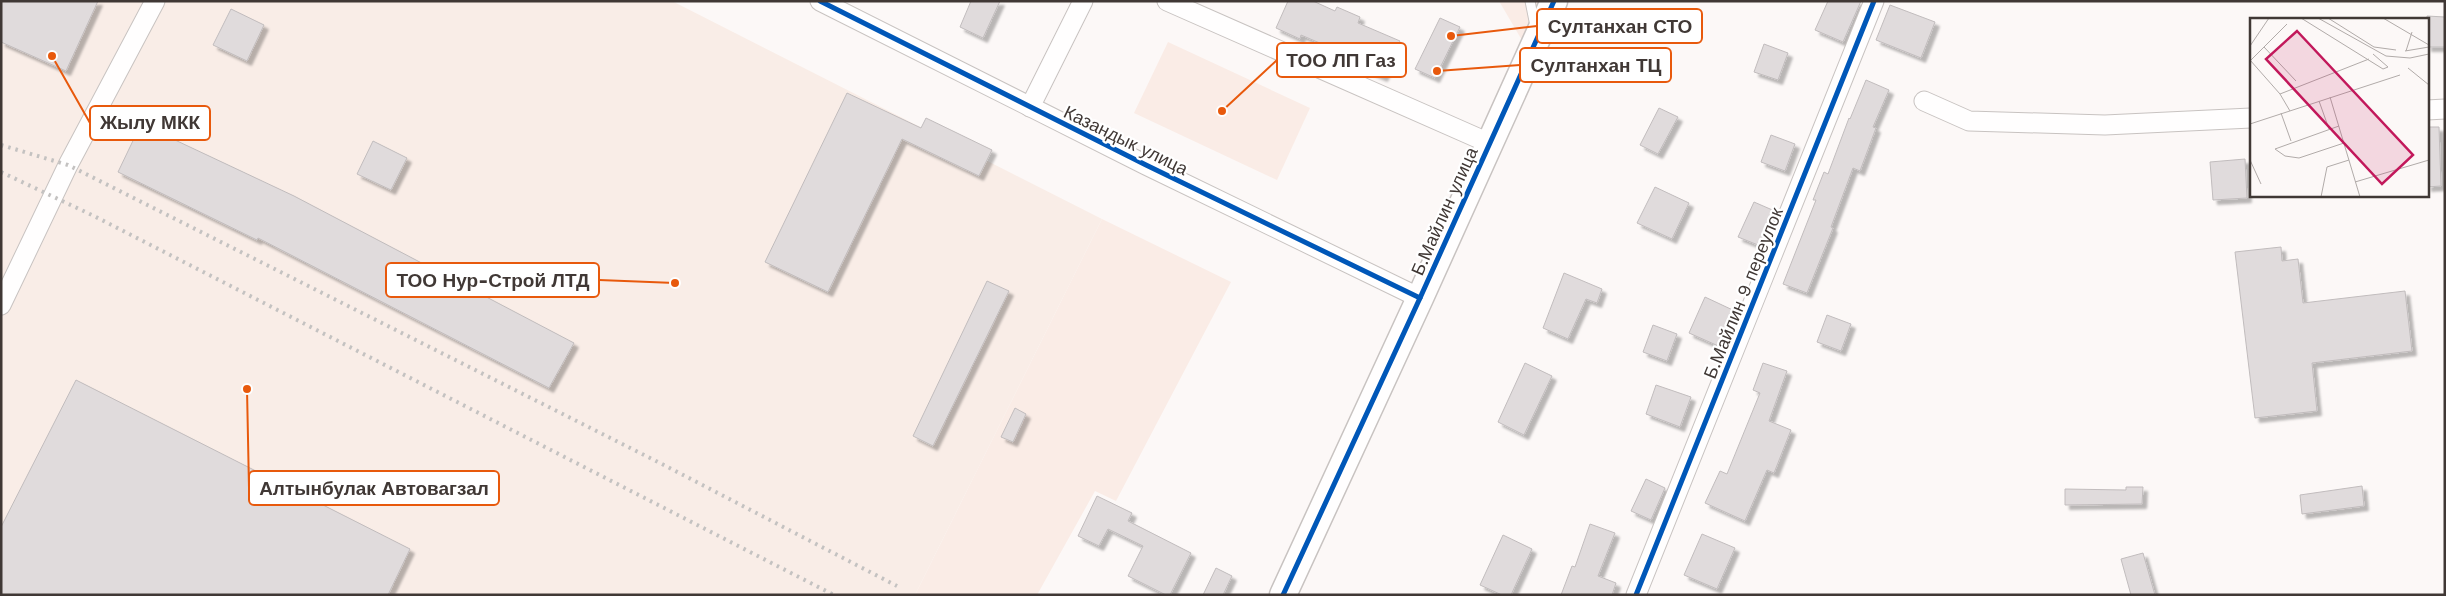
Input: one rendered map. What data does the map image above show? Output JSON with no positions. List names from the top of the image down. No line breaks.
{"streets":{"street":["Казандык улица","Б.Майлин улица","Б.Майлин 9 переулок"]},"crossings":[["Казандык улица","Б.Майлин улица"]],"places":["Султанхан СТО","Жылу МКК","Султанхан ТЦ","ТОО ЛП Газ","ТОО Нур-Строй ЛТД","Алтынбулак Автовагзал"]}
